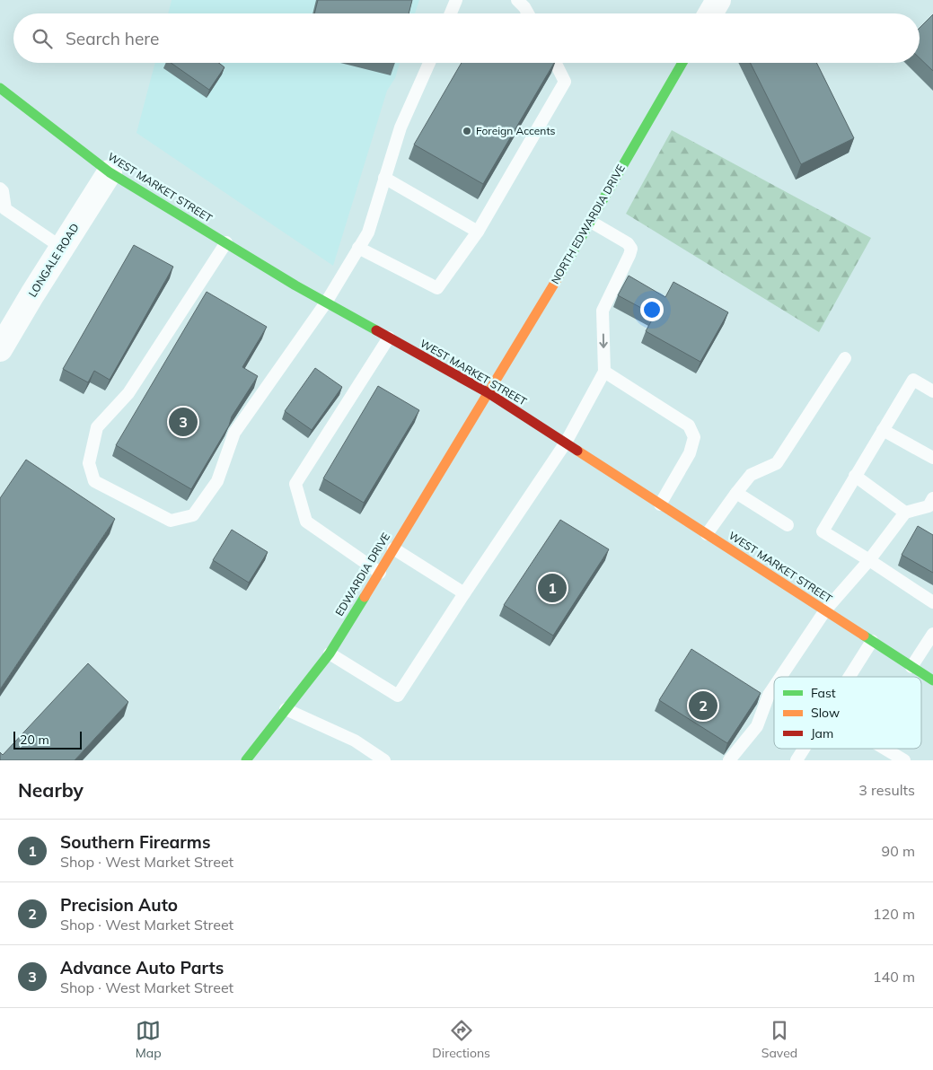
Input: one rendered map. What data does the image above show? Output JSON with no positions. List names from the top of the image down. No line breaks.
{"streets":{"main road":["WEST MARKET STREET","NORTH EDWARDIA DRIVE","EDWARDIA DRIVE"],"street":["LONGALE ROAD"]},"crossings":[["WEST MARKET STREET","NORTH EDWARDIA DRIVE"],["WEST MARKET STREET","LONGALE ROAD"],["WEST MARKET STREET","EDWARDIA DRIVE"],["NORTH EDWARDIA DRIVE","EDWARDIA DRIVE"]],"places":["Foreign Accents"],"legend":["Fast","Slow","Jam"],"scale_bar":"20 m","page":{"search":"Search here","pins":["3","1","2"],"scale":"20 m","heading":["Nearby","3 results"],"list":[{"mark":"1","name":"Southern Firearms","note":"Shop · West Market Street","value":"90 m"},{"mark":"2","name":"Precision Auto","note":"Shop · West Market Street","value":"120 m"},{"mark":"3","name":"Advance Auto Parts","note":"Shop · West Market Street","value":"140 m"}],"nav":["Map","Directions","Saved"]}}
